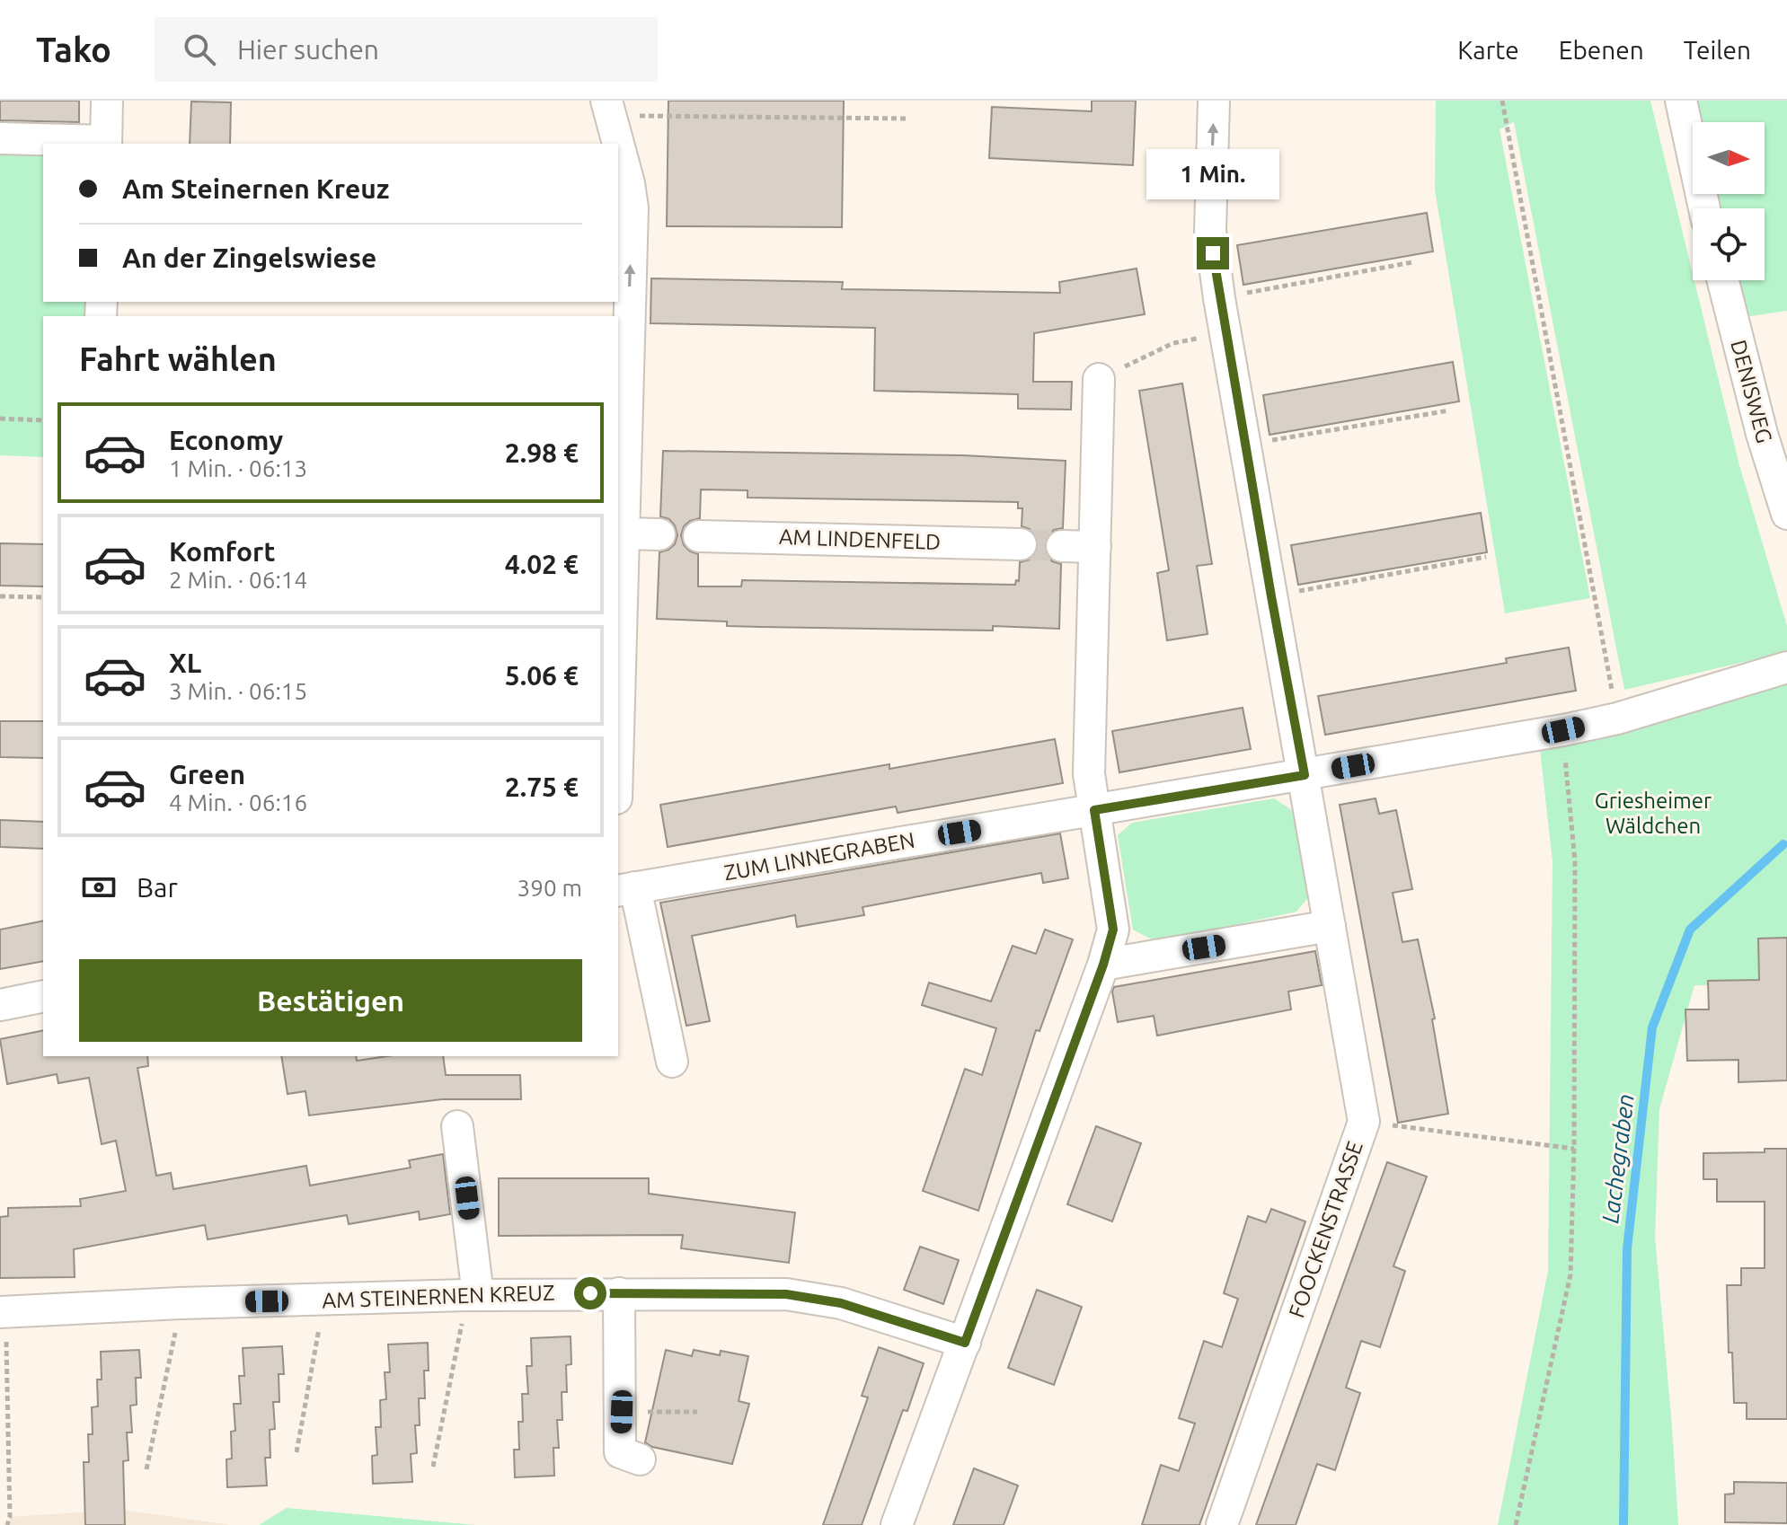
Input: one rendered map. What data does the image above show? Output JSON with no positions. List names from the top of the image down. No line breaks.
{"streets":{"street":["DENISWEG","AM LINDENFELD","ZUM LINNEGRABEN","FOOCKENSTRASSE","AM STEINERNEN KREUZ"]},"crossings":[["ZUM LINNEGRABEN","FOOCKENSTRASSE"]],"water":["Lachegraben"],"parks":["Griesheimer Wäldchen"],"north":"right","page":{"header":"Tako","search":"Hier suchen","nav":["Karte","Ebenen","Teilen"],"banner":["Am Steinernen Kreuz","An der Zingelswiese"],"bubble":"1 Min.","heading":"Fahrt wählen","list":[{"name":"Economy","note":"1 Min. · 06:13","value":"2.98 €"},{"name":"Komfort","note":"2 Min. · 06:14","value":"4.02 €"},{"name":"XL","note":"3 Min. · 06:15","value":"5.06 €"},{"name":"Green","note":"4 Min. · 06:16","value":"2.75 €"}],"pay":["Bar","390 m"],"buttons":"Bestätigen"}}
